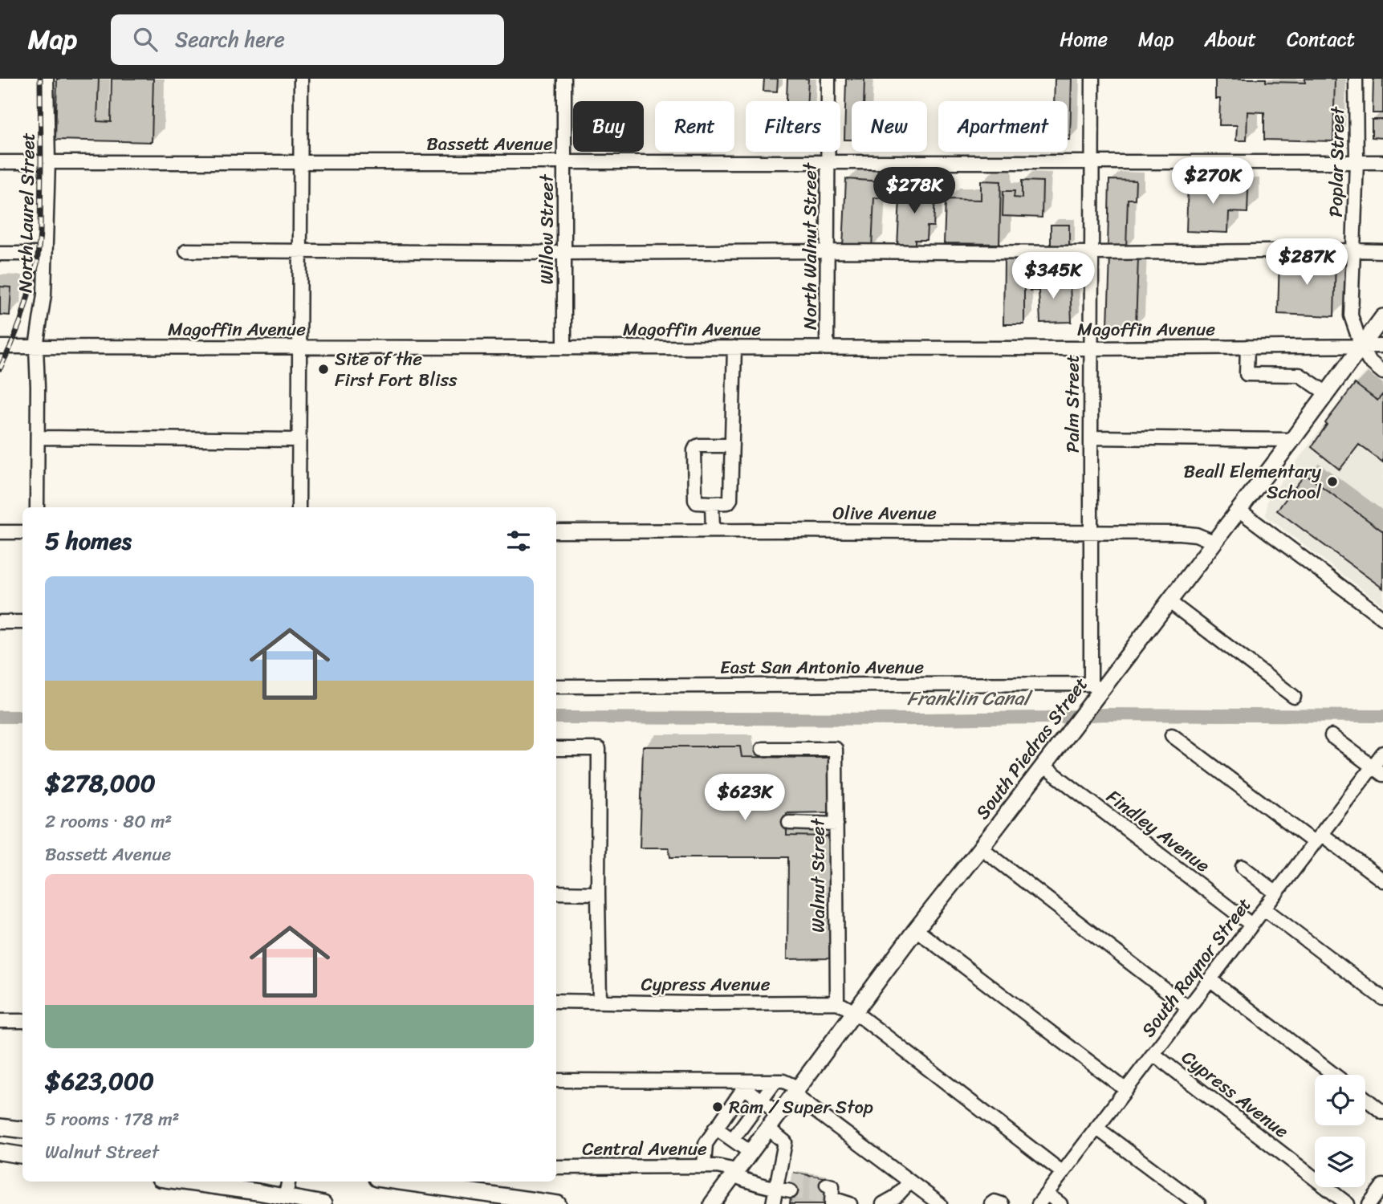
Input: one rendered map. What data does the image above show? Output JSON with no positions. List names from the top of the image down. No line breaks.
{"streets":{"main road":["South Piedras Street"],"street":["Bassett Avenue","Poplar Street","North Laurel Street","Willow Street","North Walnut Street","Magoffin Avenue","Palm Street","Olive Avenue","East San Antonio Avenue","Findley Avenue","Walnut Street","South Raynor Street","Cypress Avenue","Central Avenue"]},"crossings":[["Bassett Avenue","Poplar Street"],["Bassett Avenue","North Laurel Street"],["Bassett Avenue","Willow Street"],["Bassett Avenue","North Walnut Street"],["Bassett Avenue","Palm Street"],["Poplar Street","Magoffin Avenue"],["Poplar Street","South Piedras Street"],["North Laurel Street","Magoffin Avenue"],["Willow Street","Magoffin Avenue"],["North Walnut Street","Magoffin Avenue"],["Magoffin Avenue","Palm Street"],["Magoffin Avenue","South Piedras Street"],["Palm Street","Olive Avenue"],["Palm Street","East San Antonio Avenue"],["Palm Street","South Piedras Street"],["Olive Avenue","South Piedras Street"],["East San Antonio Avenue","South Piedras Street"],["South Piedras Street","Findley Avenue"],["South Piedras Street","Cypress Avenue"],["South Piedras Street","Central Avenue"],["Findley Avenue","South Raynor Street"],["Walnut Street","Cypress Avenue"],["South Raynor Street","Cypress Avenue"]],"water":["Franklin Canal"],"places":["Site of the First Fort Bliss","Beall Elementary School","Ram / Super Stop"],"page":{"header":"Map","search":"Search here","nav":["Home","Map","About","Contact"],"chip":["Buy","Rent","Filters","New","Apartment"],"price":["$270K","$278K","$287K","$345K","$623K"],"heading":"5 homes","list":[{"name":"$278,000","note":"2 rooms · 80 m² · Bassett Avenue"},{"name":"$623,000","note":"5 rooms · 178 m² · Walnut Street"}]}}
